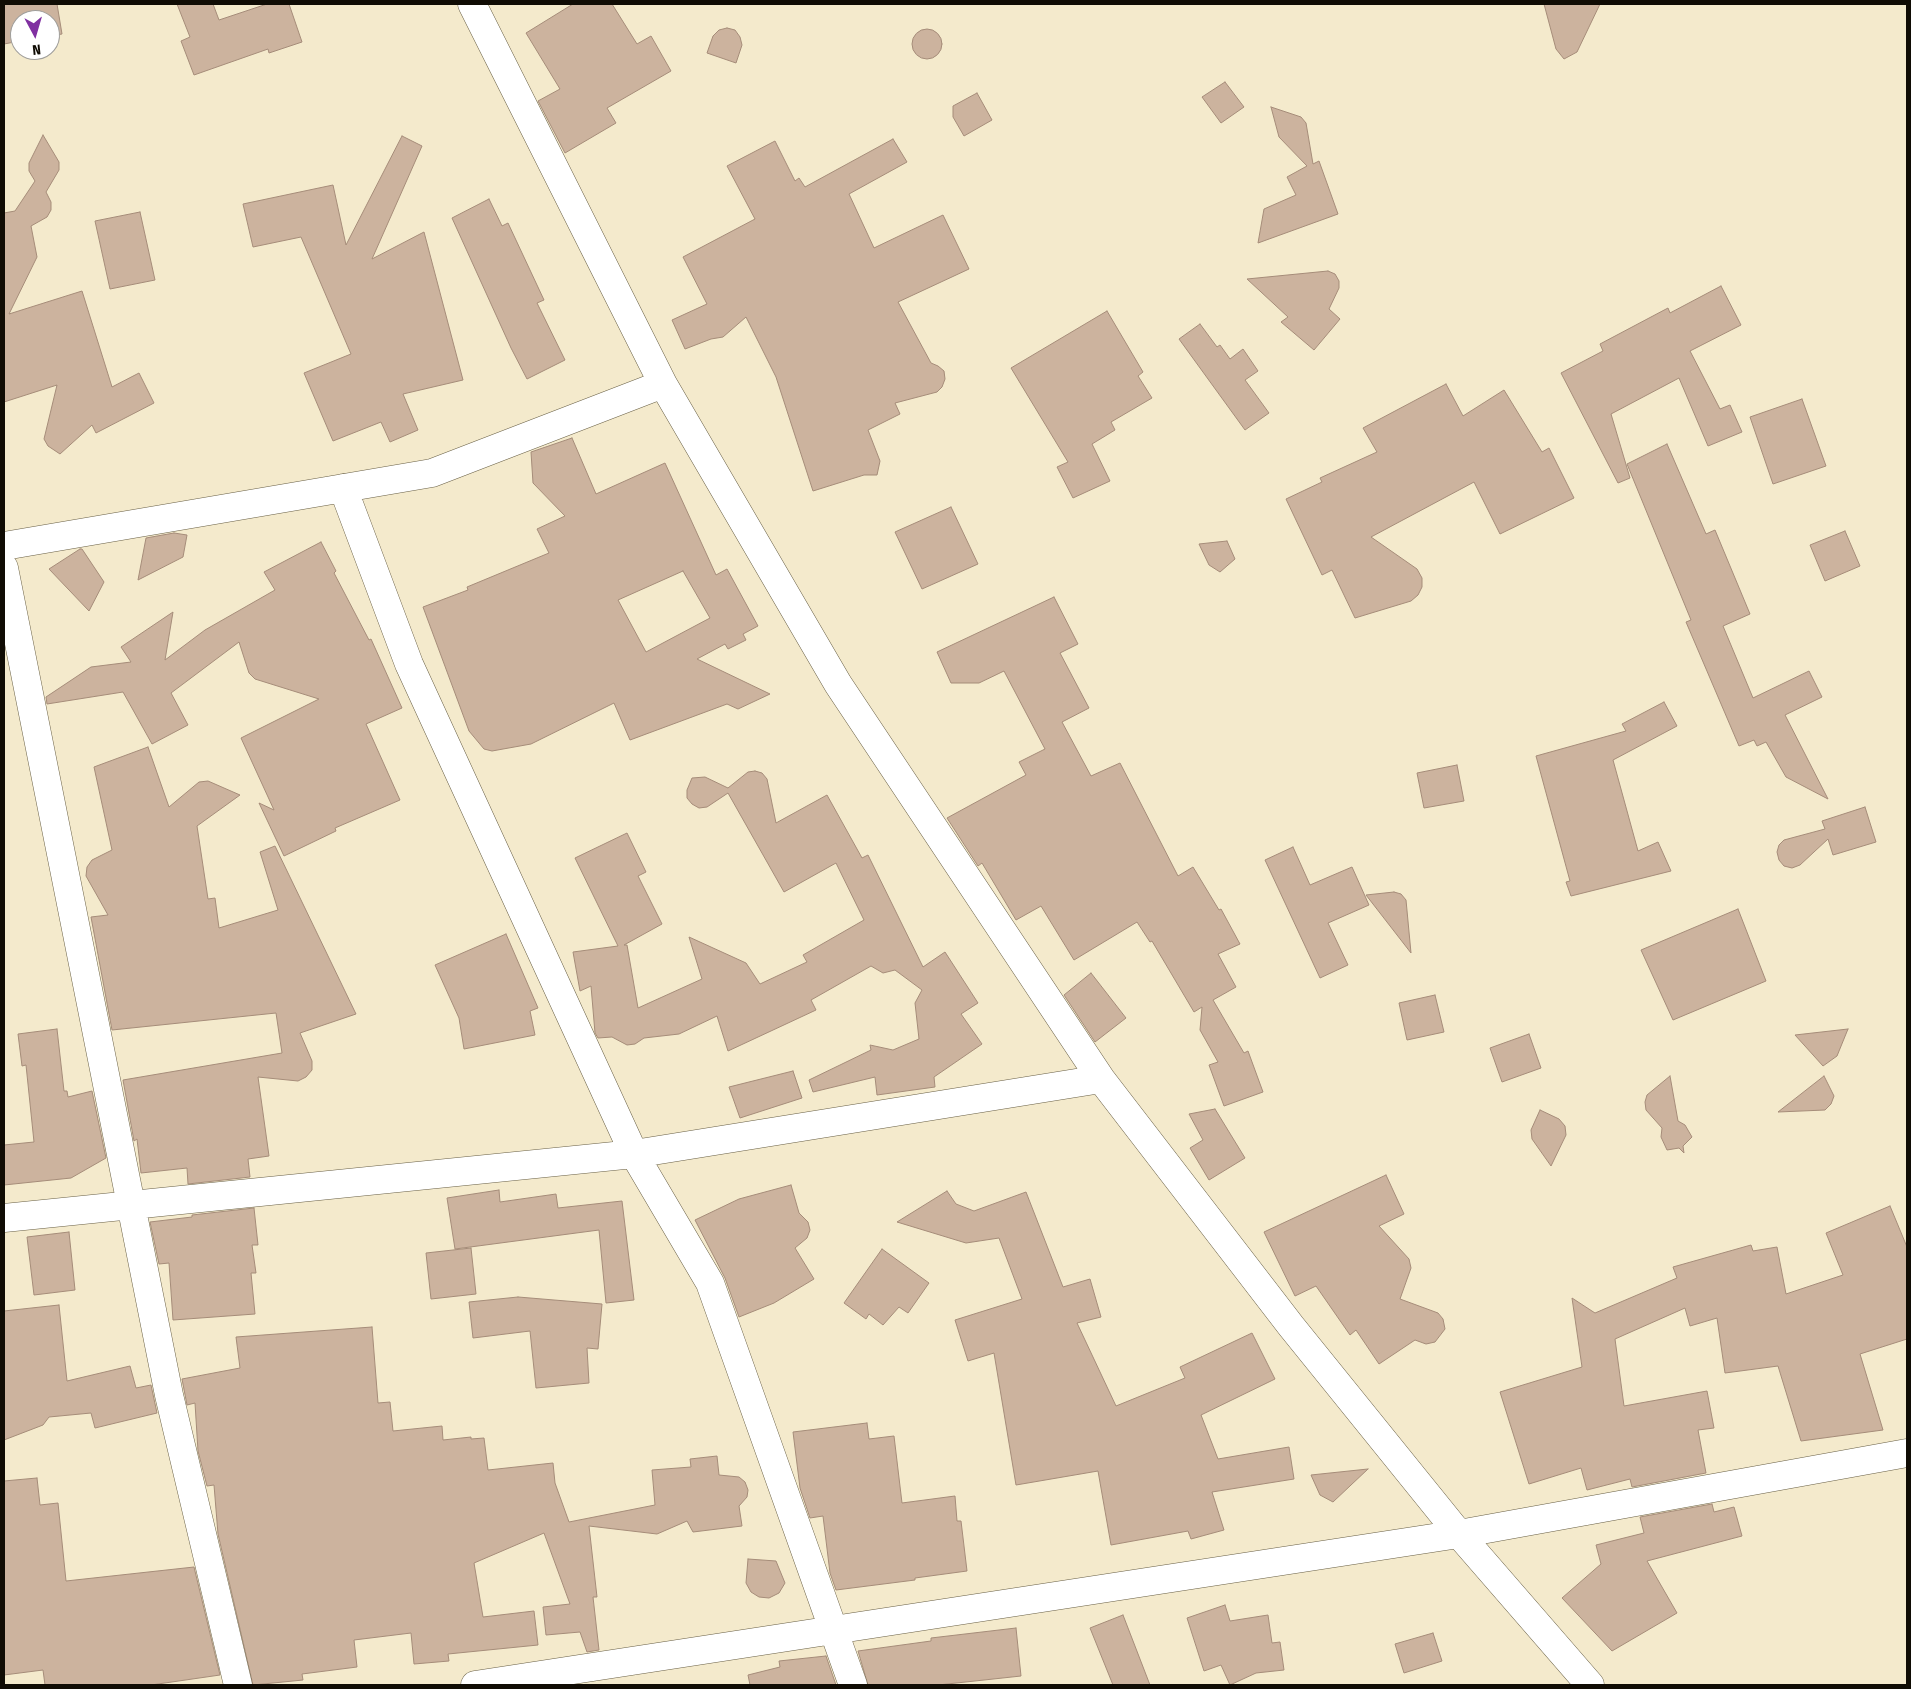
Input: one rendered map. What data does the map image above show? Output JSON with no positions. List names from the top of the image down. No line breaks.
{"north":"bottom"}
